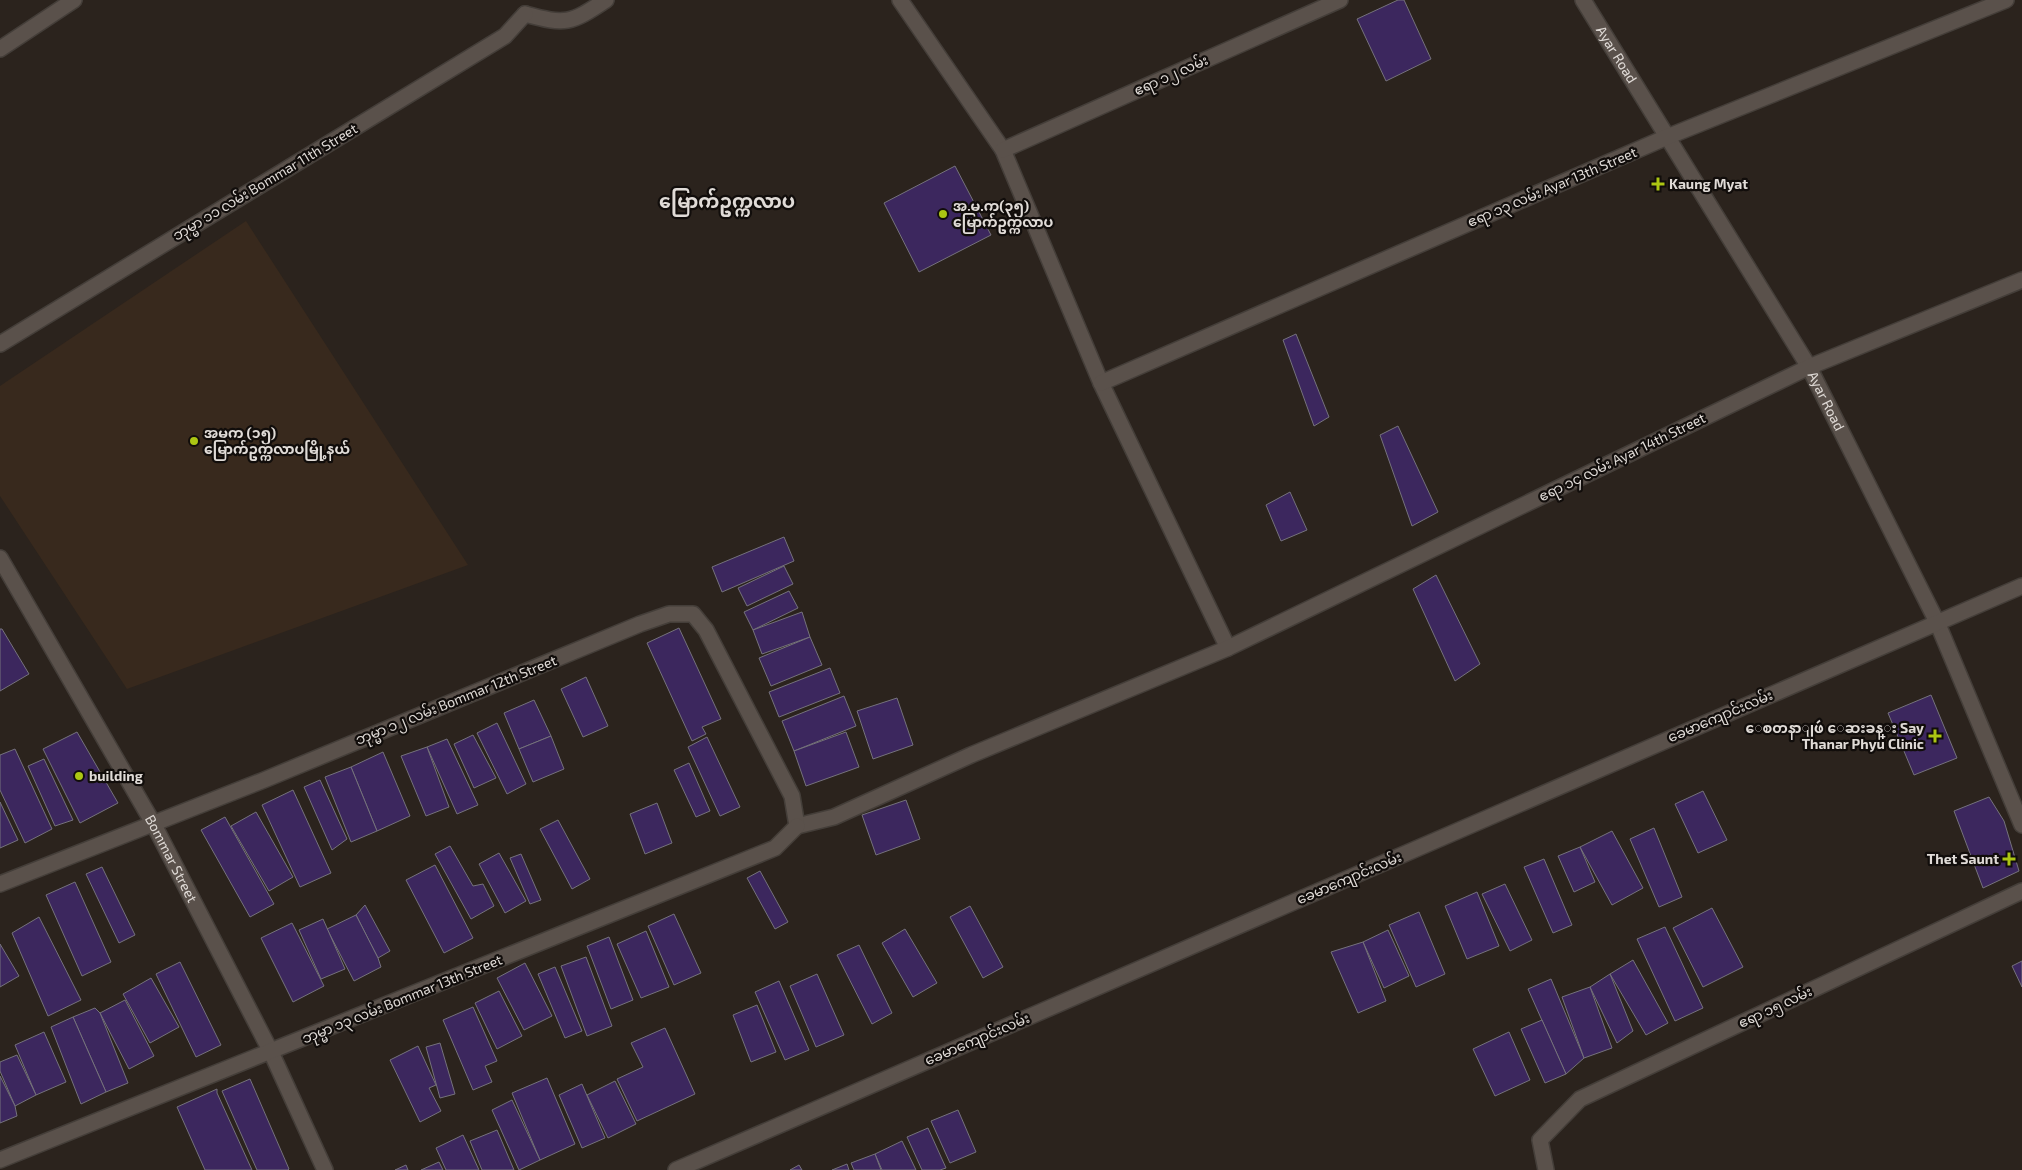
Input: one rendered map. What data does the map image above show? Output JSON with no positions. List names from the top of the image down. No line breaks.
{"streets":{"street":["Ayar Road","ဧရာ ၁၂ လမ်း","ဘုမ္မာ ၁၁ လမ်း Bommar 11th Street","ဧရာ ၁၃ လမ်း Ayar 13th Street","ဧရာ ၁၄ လမ်း Ayar 14th Street","ဘုမ္မာ ၁၂ လမ်း Bommar 12th Street","ခေမာကျောင်းလမ်း","Bommar Street","ဘုမ္မာ ၁၃ လမ်း Bommar 13th Street","ဧရာ ၁၅ လမ်း"]},"crossings":[["Ayar Road","ဧရာ ၁၃ လမ်း Ayar 13th Street"],["Ayar Road","ဧရာ ၁၄ လမ်း Ayar 14th Street"],["Ayar Road","ခေမာကျောင်းလမ်း"],["ဧရာ ၁၄ လမ်း Ayar 14th Street","ဘုမ္မာ ၁၂ လမ်း Bommar 12th Street"],["ဧရာ ၁၄ လမ်း Ayar 14th Street","ဘုမ္မာ ၁၃ လမ်း Bommar 13th Street"],["ဘုမ္မာ ၁၂ လမ်း Bommar 12th Street","Bommar Street"],["ဘုမ္မာ ၁၂ လမ်း Bommar 12th Street","ဘုမ္မာ ၁၃ လမ်း Bommar 13th Street"],["Bommar Street","ဘုမ္မာ ၁၃ လမ်း Bommar 13th Street"]],"districts":["မြောက်‌ဥက္ကလာပ"],"places":{"health":["Kaung Myat","ေစတနာျဖဴ ေဆးခန္း Say Thanar Phyu Clinic","Thet Saunt"],"other":["အ.မ.က(၃၅) မြောက်ဥက္ကလာပ","အမက (၁၅) မြောက်ဥက္ကလာပမြို့နယ်","building"]}}
